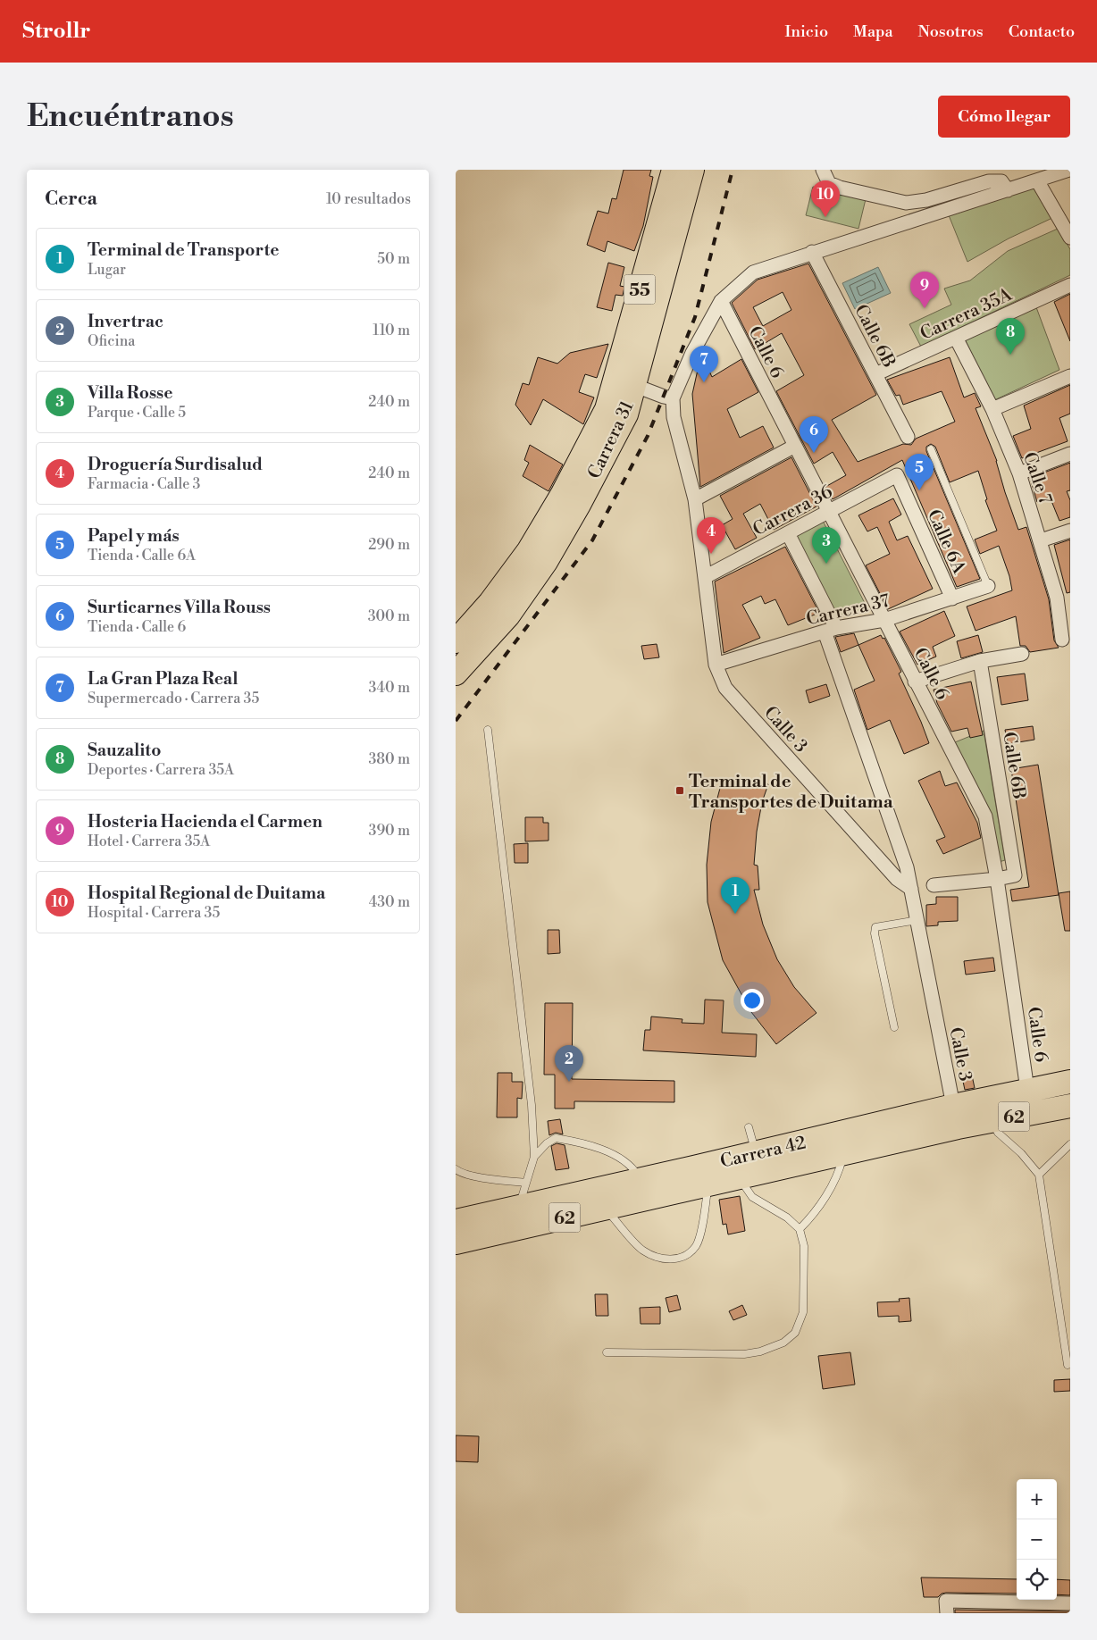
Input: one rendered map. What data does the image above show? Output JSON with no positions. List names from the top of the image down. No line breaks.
{"streets":{"highway":["55","Carrera 31","62","Carrera 42"],"street":["Carrera 35A","Calle 6B","Calle 6","Calle 7","Carrera 36","Calle 6A","Carrera 37","Calle 3"]},"crossings":[["Carrera 35A","Calle 6B"],["Carrera 35A","Calle 7"],["Calle 6B","Calle 6"],["Calle 6","Carrera 36"],["Calle 6","Carrera 37"],["Calle 6","Carrera 42"],["Carrera 36","Calle 6A"],["Carrera 36","Calle 3"],["Calle 6A","Carrera 37"],["Carrera 37","Calle 3"],["Calle 3","Carrera 42"]],"places":{"transit":["Terminal de Transportes de Duitama"]},"page":{"header":"Strollr","nav":["Inicio","Mapa","Nosotros","Contacto"],"buttons":"Cómo llegar","title":"Encuéntranos","heading":["Cerca","10 resultados"],"pins":["10","9","8","7","6","5","4","3","1","2"],"list":[{"mark":"1","name":"Terminal de Transporte","note":"Lugar","value":"50 m"},{"mark":"2","name":"Invertrac","note":"Oficina","value":"110 m"},{"mark":"3","name":"Villa Rosse","note":"Parque · Calle 5","value":"240 m"},{"mark":"4","name":"Droguería Surdisalud","note":"Farmacia · Calle 3","value":"240 m"},{"mark":"5","name":"Papel y más","note":"Tienda · Calle 6A","value":"290 m"},{"mark":"6","name":"Surticarnes Villa Rouss","note":"Tienda · Calle 6","value":"300 m"},{"mark":"7","name":"La Gran Plaza Real","note":"Supermercado · Carrera 35","value":"340 m"},{"mark":"8","name":"Sauzalito","note":"Deportes · Carrera 35A","value":"380 m"},{"mark":"9","name":"Hosteria Hacienda el Carmen","note":"Hotel · Carrera 35A","value":"390 m"},{"mark":"10","name":"Hospital Regional de Duitama","note":"Hospital · Carrera 35","value":"430 m"}],"map_buttons":["+","−"]}}
